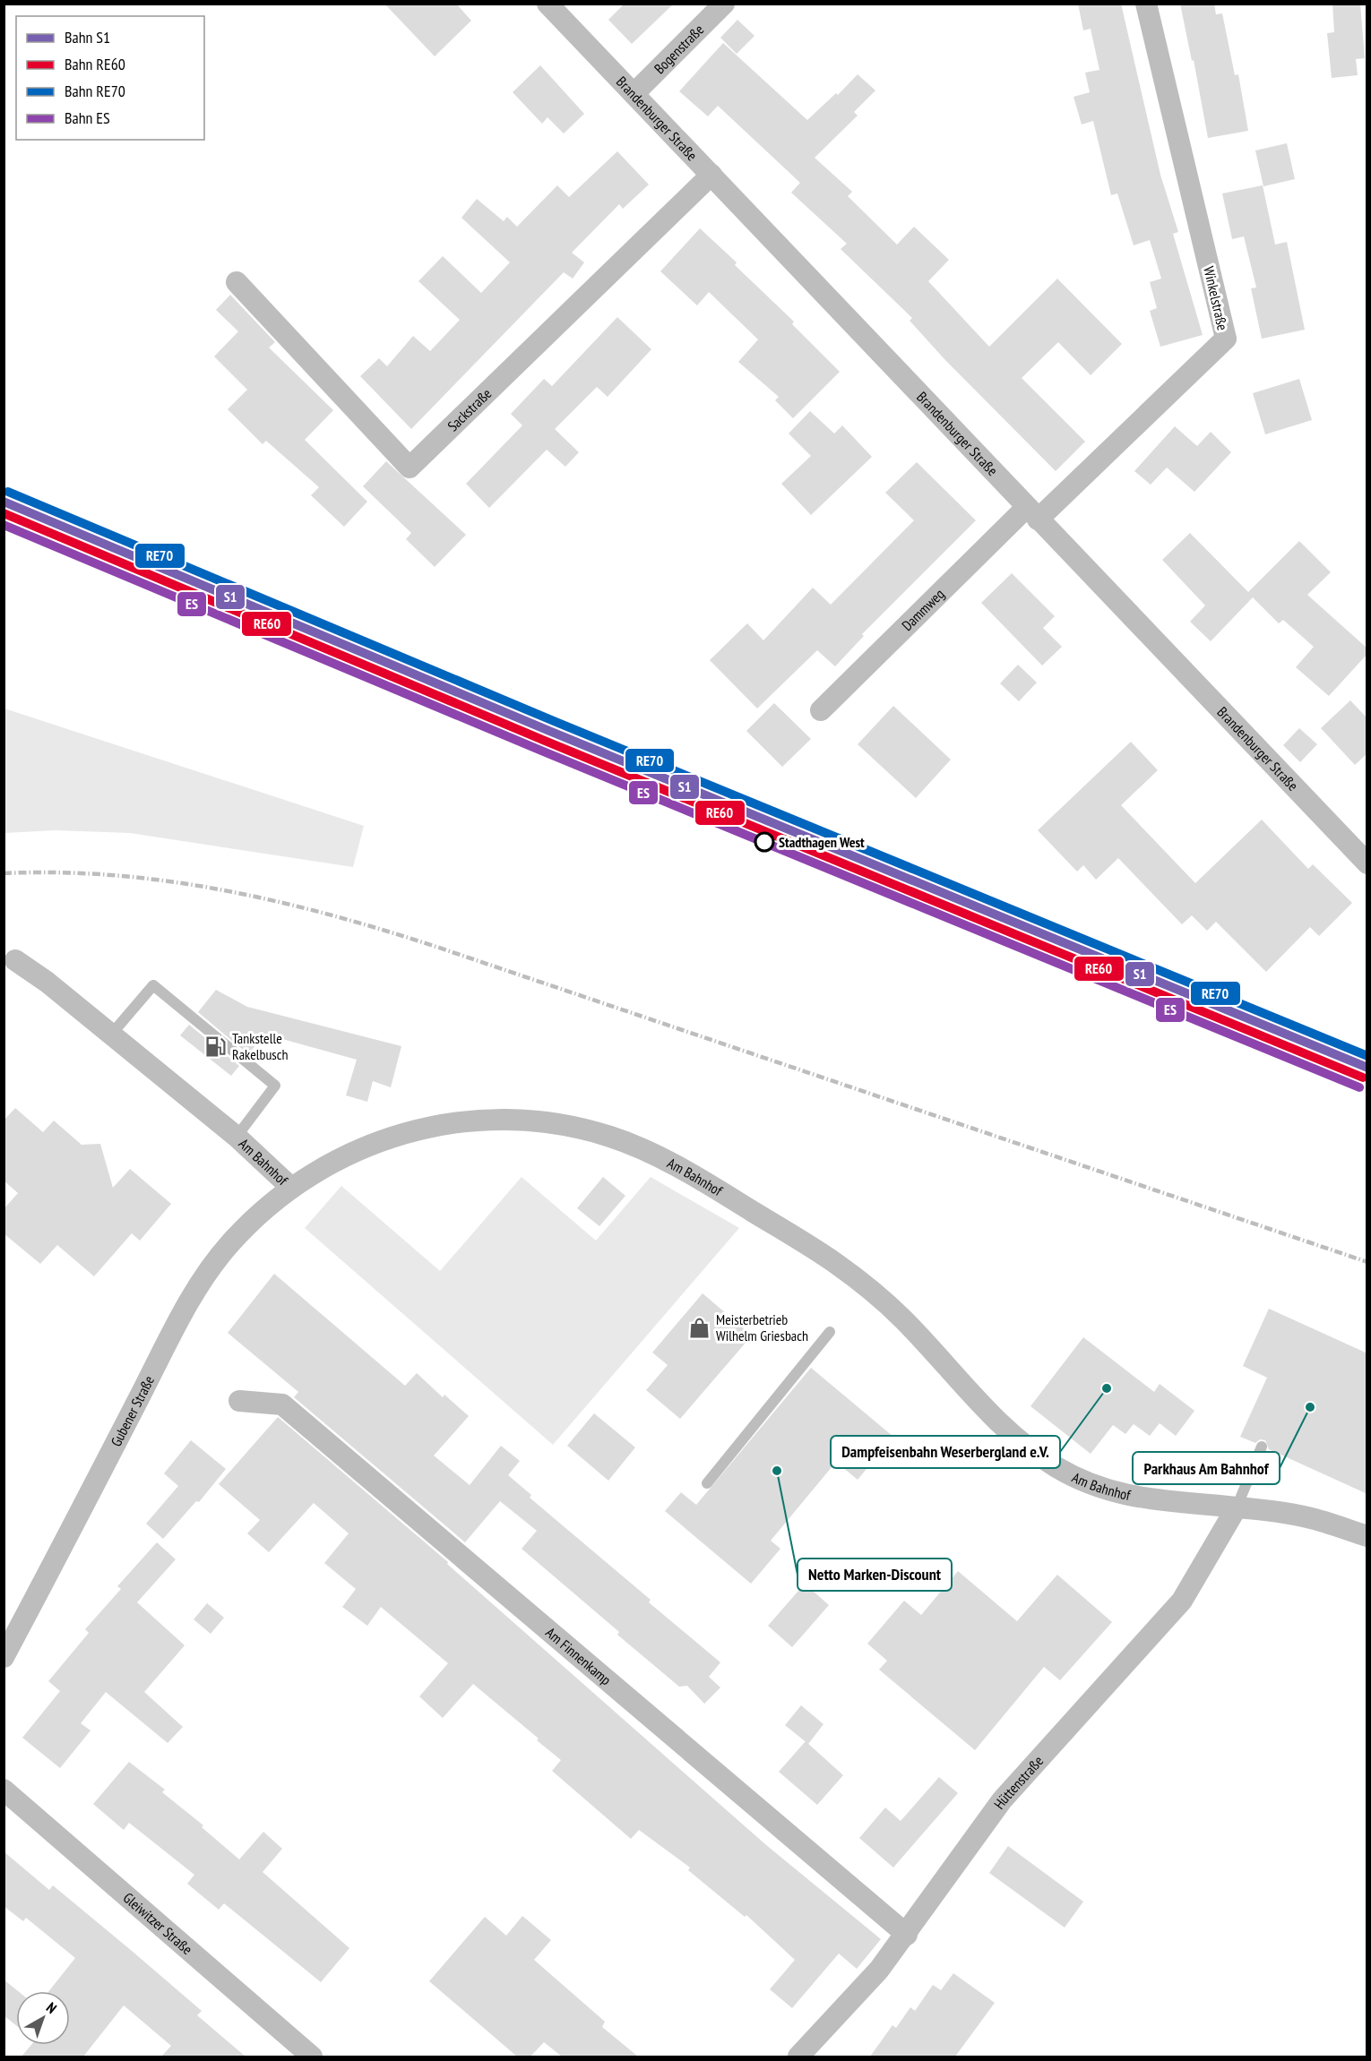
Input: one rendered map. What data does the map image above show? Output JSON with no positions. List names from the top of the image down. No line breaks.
{"streets":{"street":["Bogenstraße","Brandenburger Straße","Winkelstraße","Sackstraße","Dammweg","Am Bahnhof","Gubener Straße","Am Finnenkamp","Hüttenstraße","Gleiwitzer Straße"]},"crossings":[["Bogenstraße","Brandenburger Straße"],["Brandenburger Straße","Winkelstraße"],["Brandenburger Straße","Sackstraße"],["Brandenburger Straße","Dammweg"],["Winkelstraße","Dammweg"],["Am Bahnhof","Gubener Straße"],["Am Bahnhof","Hüttenstraße"],["Am Finnenkamp","Hüttenstraße"]],"places":{"other":["Stadthagen West","Dampfeisenbahn Weserbergland e.V.","Parkhaus Am Bahnhof","Netto Marken-Discount"],"fuel station":["Tankstelle Rakelbusch"],"shop":["Meisterbetrieb Wilhelm Griesbach"]},"lines":["rail line RE70","rail line S1","rail line RE60","rail line ES"],"legend":["Bahn S1","Bahn RE60","Bahn RE70","Bahn ES"],"north":"top right"}
